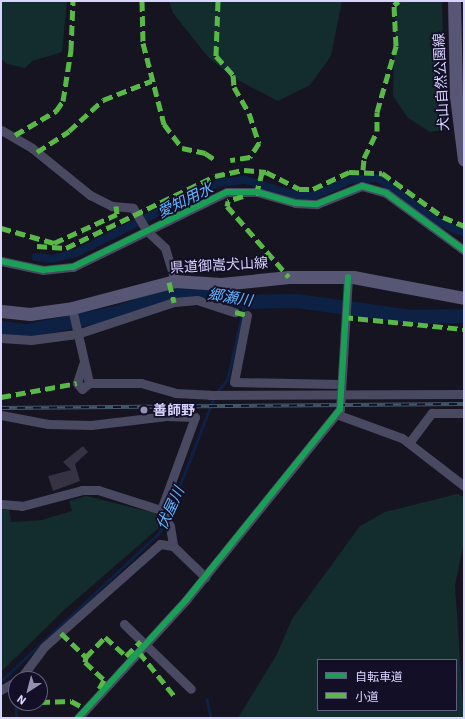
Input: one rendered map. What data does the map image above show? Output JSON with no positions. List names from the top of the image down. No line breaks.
{"streets":{"main road":["犬山自然公園線","県道御嵩犬山線"]},"water":["愛知用水","郷瀬川","伏屋川"],"places":["善師野"],"legend":["自転車道","小道"],"north":"bottom left"}
